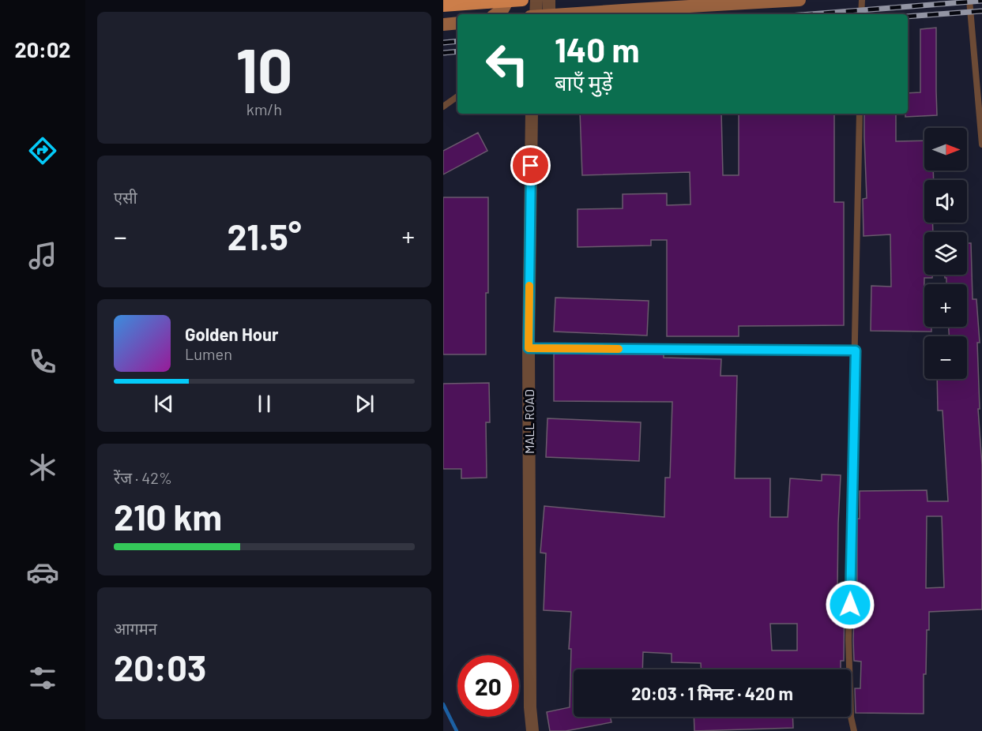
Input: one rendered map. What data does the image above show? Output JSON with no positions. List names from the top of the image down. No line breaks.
{"streets":{"street":["MALL ROAD"]},"north":"right","page":{"tabs":"20:02","tile":[["10","km/h"],"एसी",["रेंज · 42%","210 km"],["आगमन","20:03"]],"turn":["140 m","बाएँ मुड़ें"],"map_buttons":["+","−"],"heat":["−","21.5°","+"],"song":["Golden Hour","Lumen"],"limit":"20","trip":"20:03 · 1 मिनट · 420 m"}}
